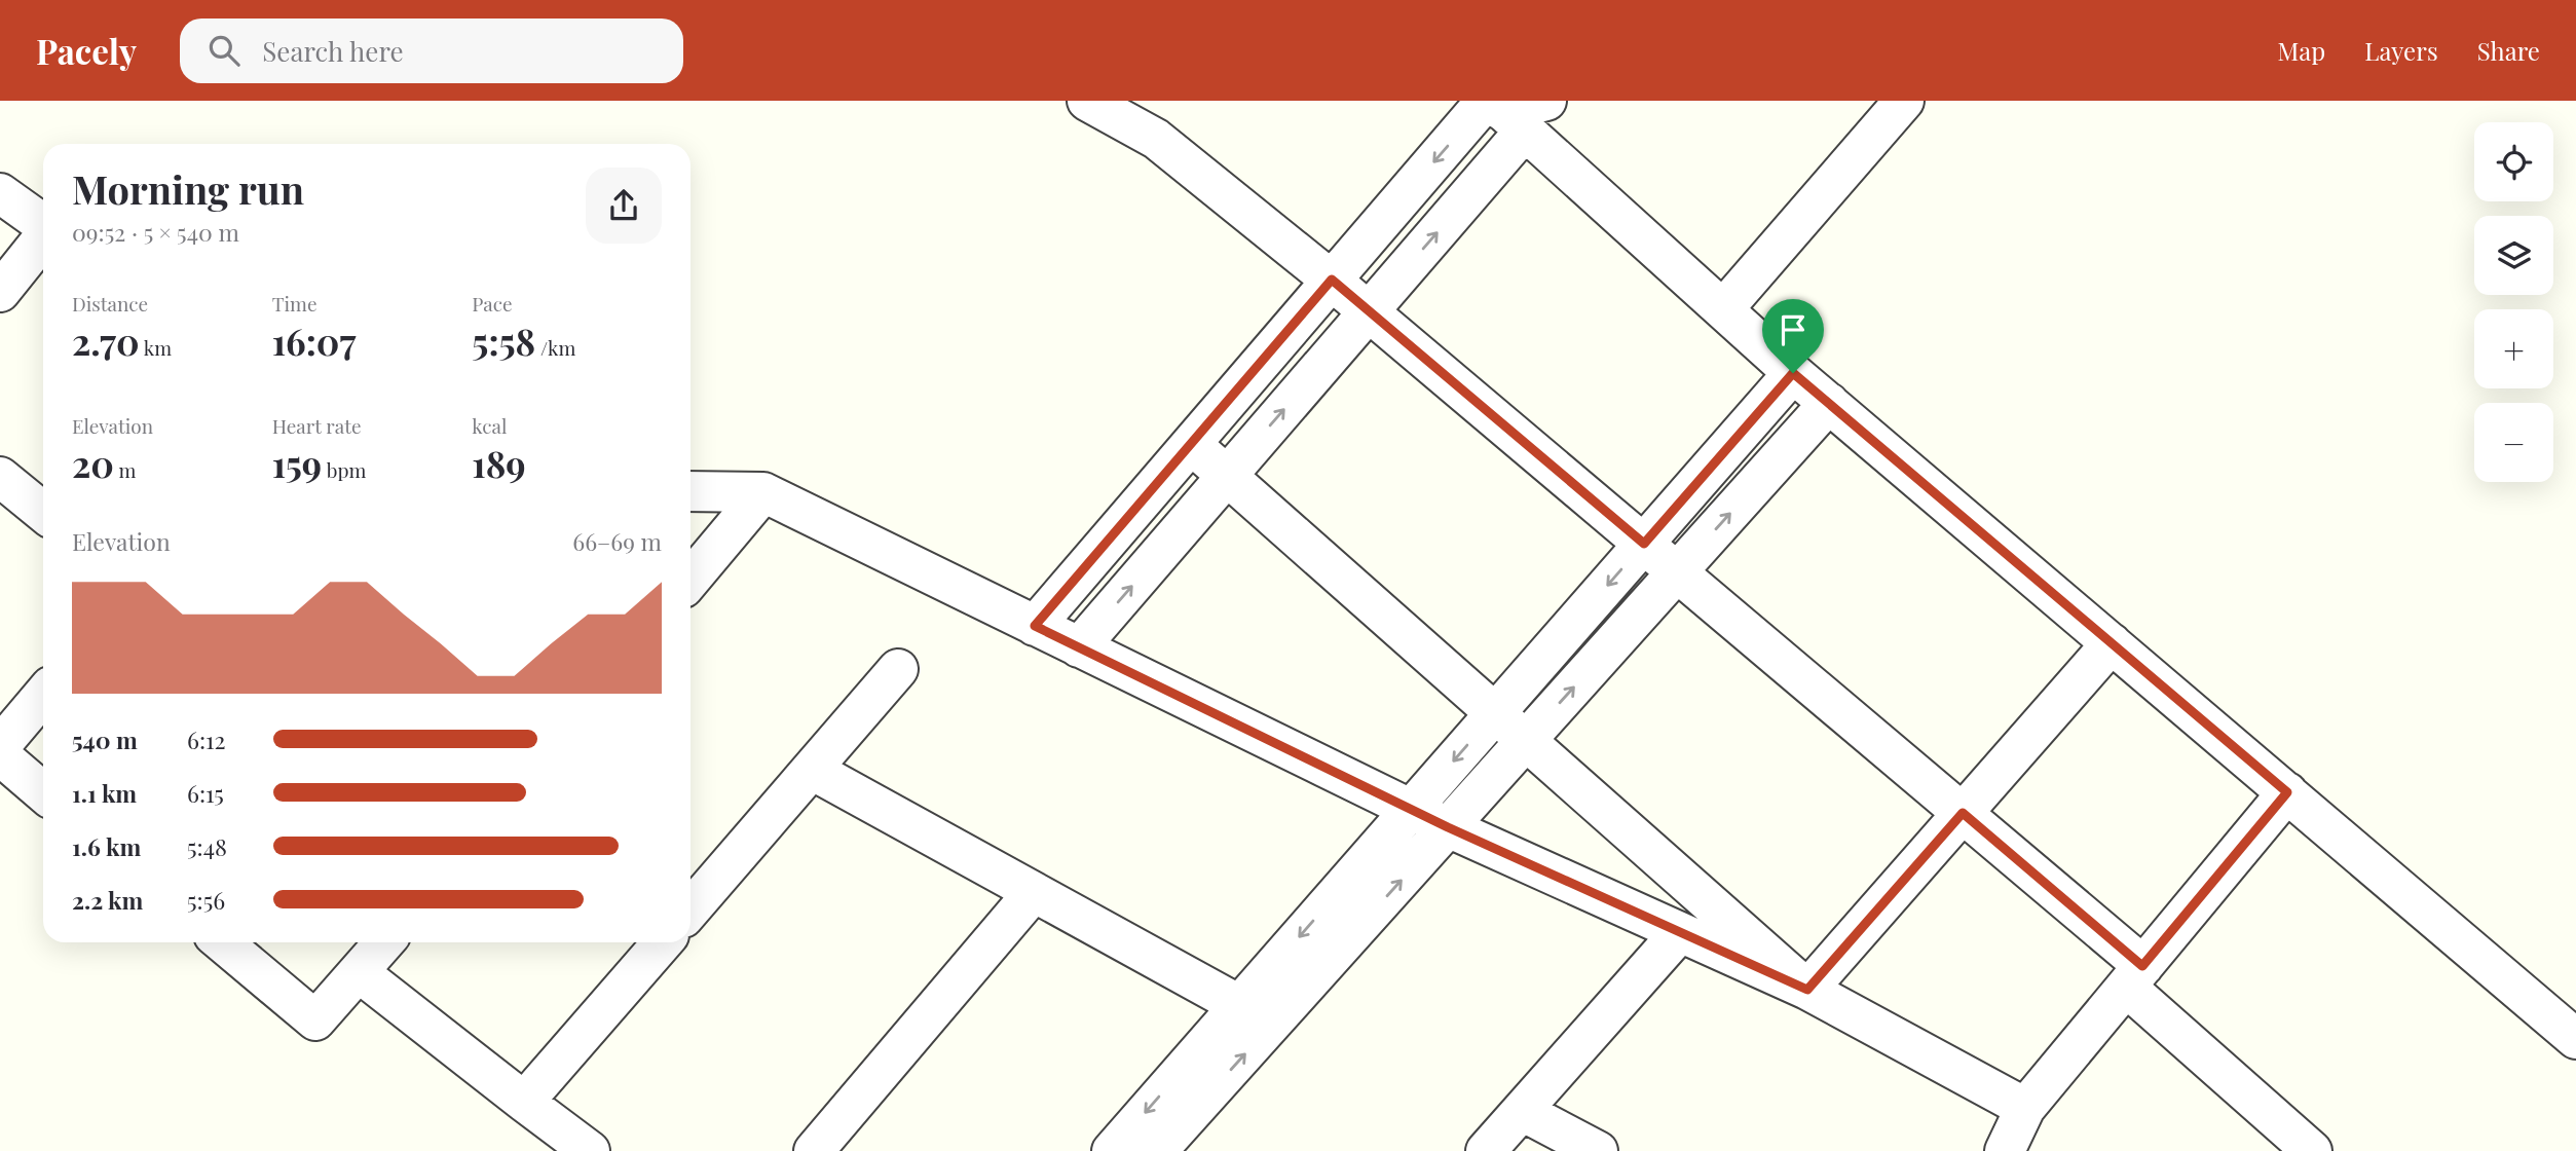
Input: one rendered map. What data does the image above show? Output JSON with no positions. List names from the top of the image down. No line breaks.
{"page":{"header":"Pacely","search":"Search here","nav":["Map","Layers","Share"],"map_buttons":["+","−"],"heading":["Morning run","09:52 · 5 × 540 m"],"stats":[["Distance","2.70 km"],["Time","16:07"],["Pace","5:58 /km"],["Elevation","20 m"],["Heart rate","159 bpm"],["kcal","189"]],"chart":["Elevation","66–69 m"],"list":[{"name":"540 m","note":"6:12"},{"name":"1.1 km","note":"6:15"},{"name":"1.6 km","note":"5:48"},{"name":"2.2 km","note":"5:56"}]}}
